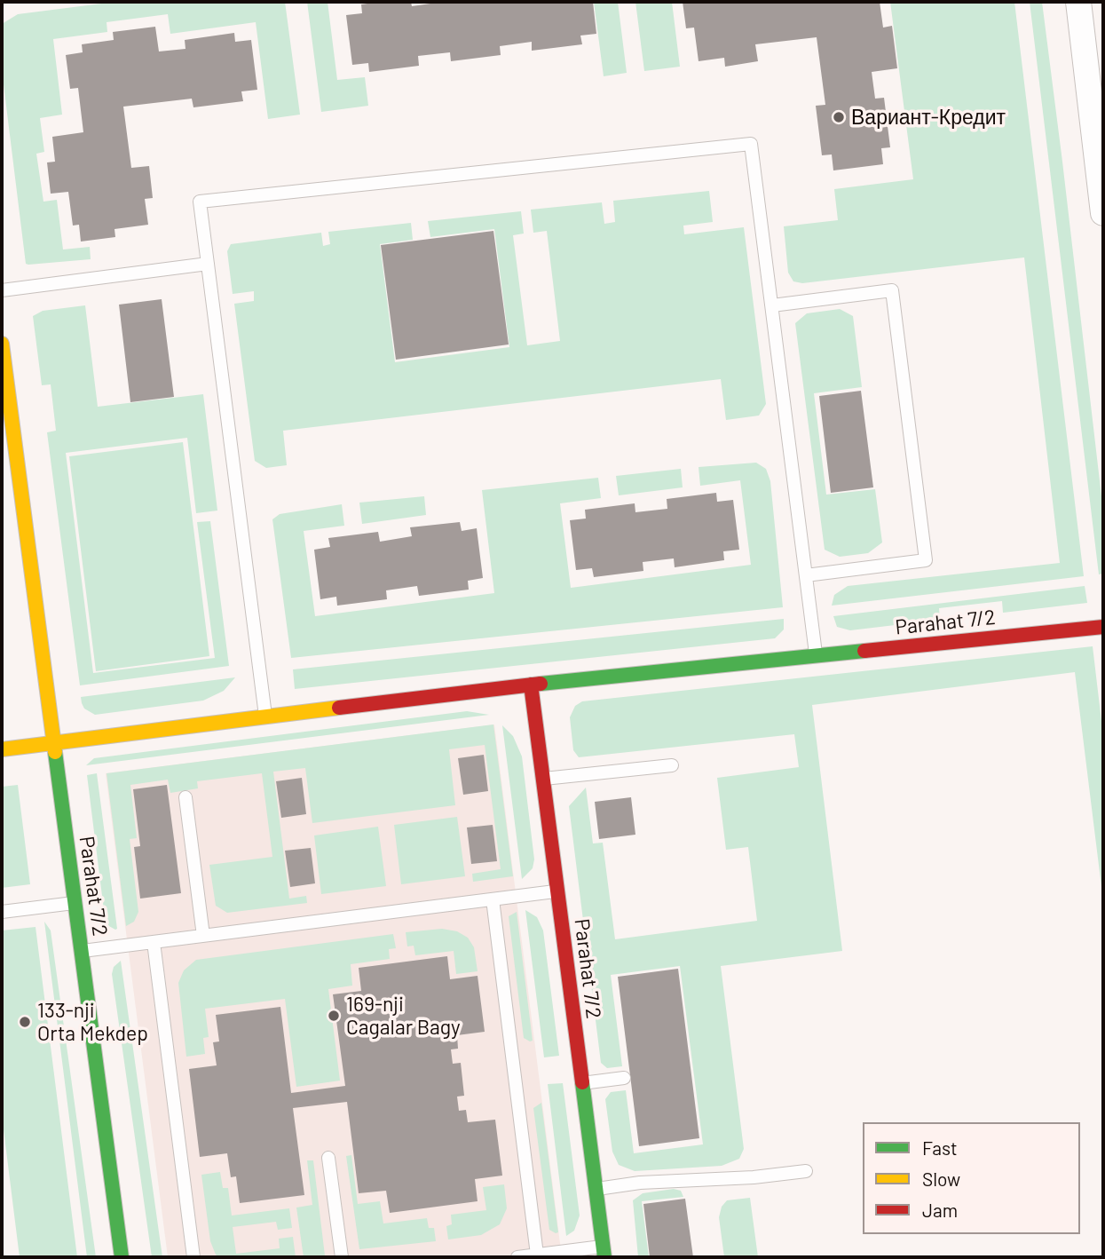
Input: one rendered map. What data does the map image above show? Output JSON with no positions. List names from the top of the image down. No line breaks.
{"streets":{"street":["Parahat 7/2"]},"places":["Вариант-Кредит","169-nji Cagalar Bagy","133-nji Orta Mekdep"],"legend":["Fast","Slow","Jam"]}
